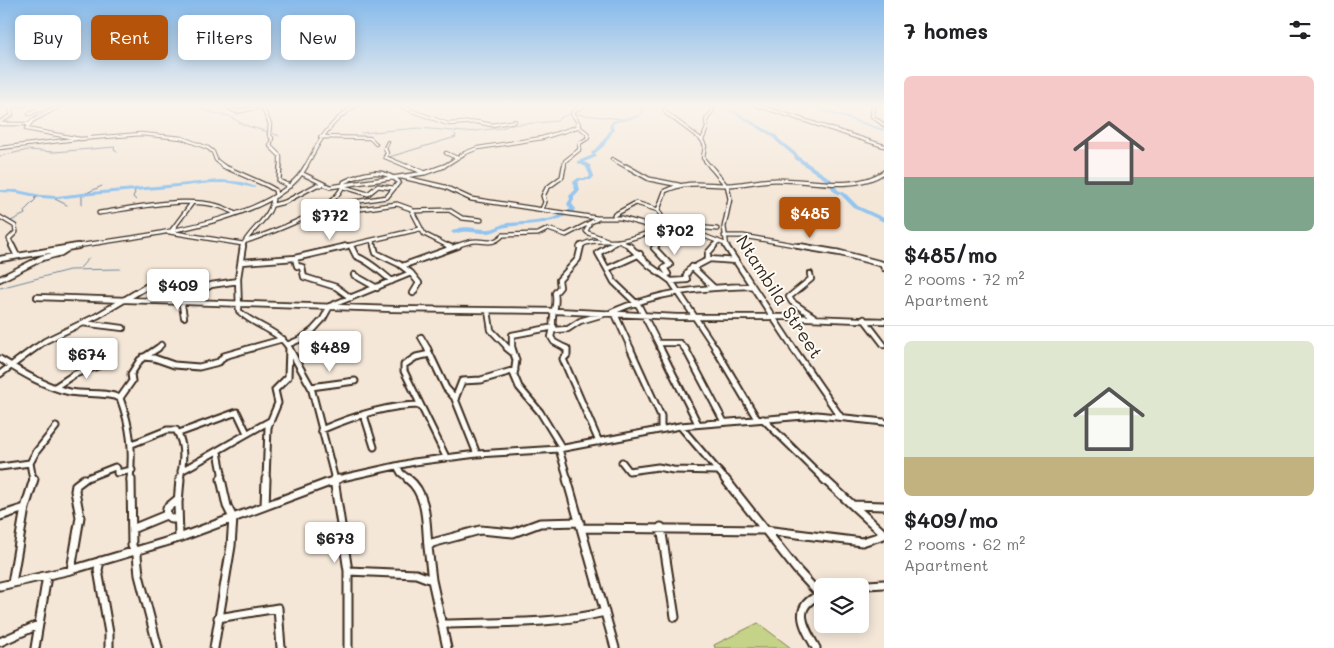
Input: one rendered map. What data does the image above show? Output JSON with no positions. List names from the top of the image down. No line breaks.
{"streets":{"street":["Ntambila Street"]},"page":{"heading":"7 homes","chip":["Buy","Rent","Filters","New"],"list":[{"name":"$485/mo","note":"2 rooms · 72 m² · Apartment"},{"name":"$409/mo","note":"2 rooms · 62 m² · Apartment"}],"price":["$485","$772","$702","$409","$489","$674","$673"]}}
